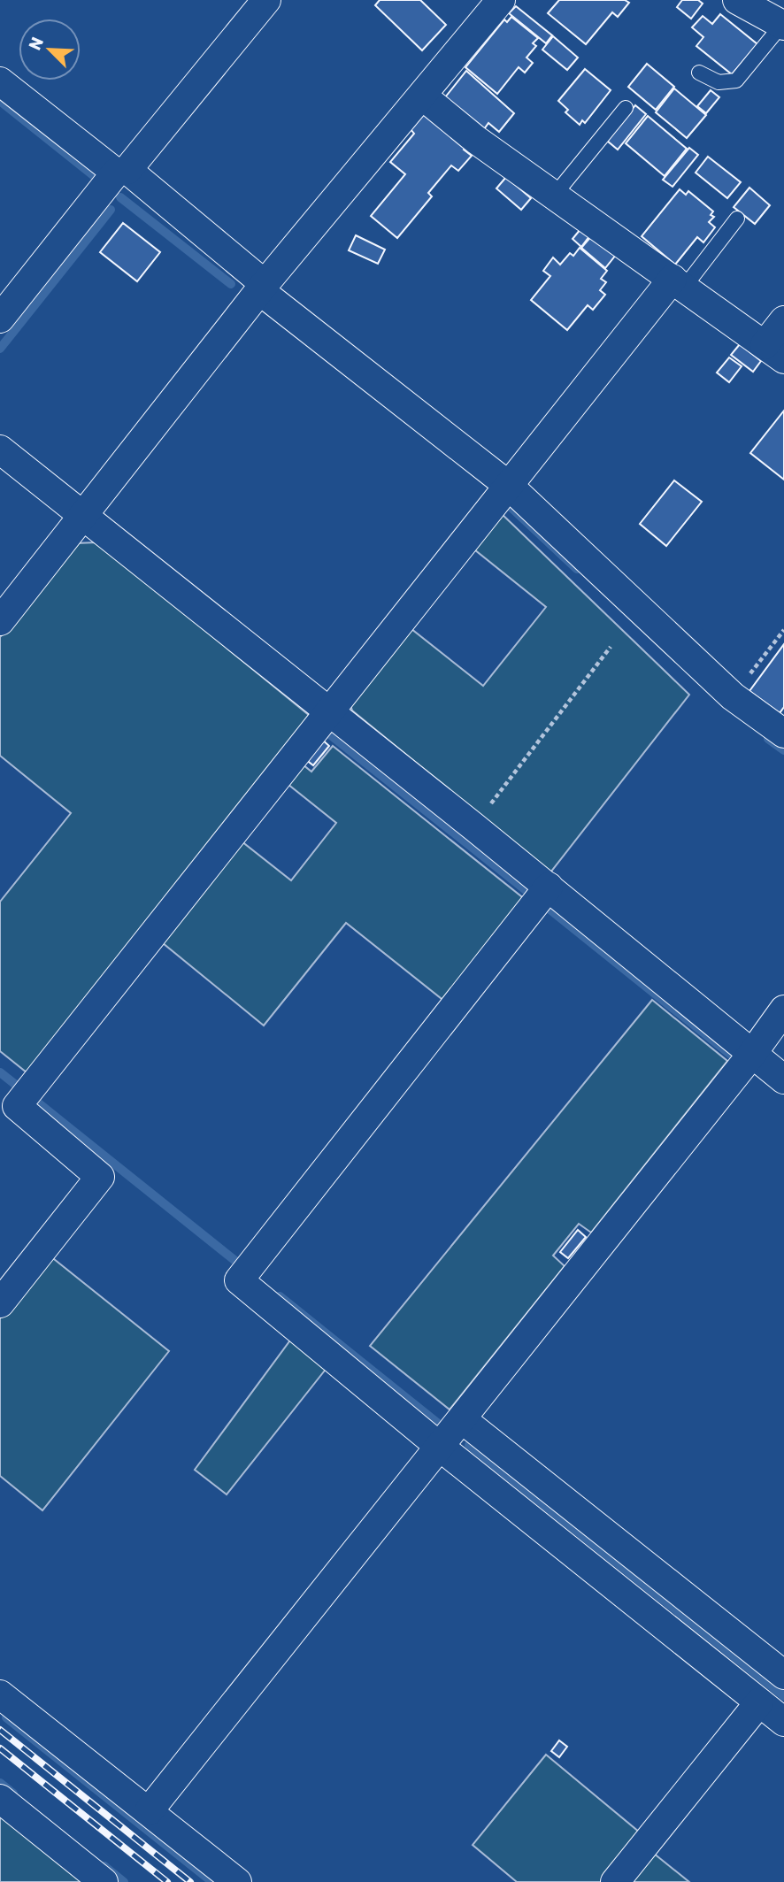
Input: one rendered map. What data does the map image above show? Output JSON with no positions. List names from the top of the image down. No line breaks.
{"north":"top left"}
